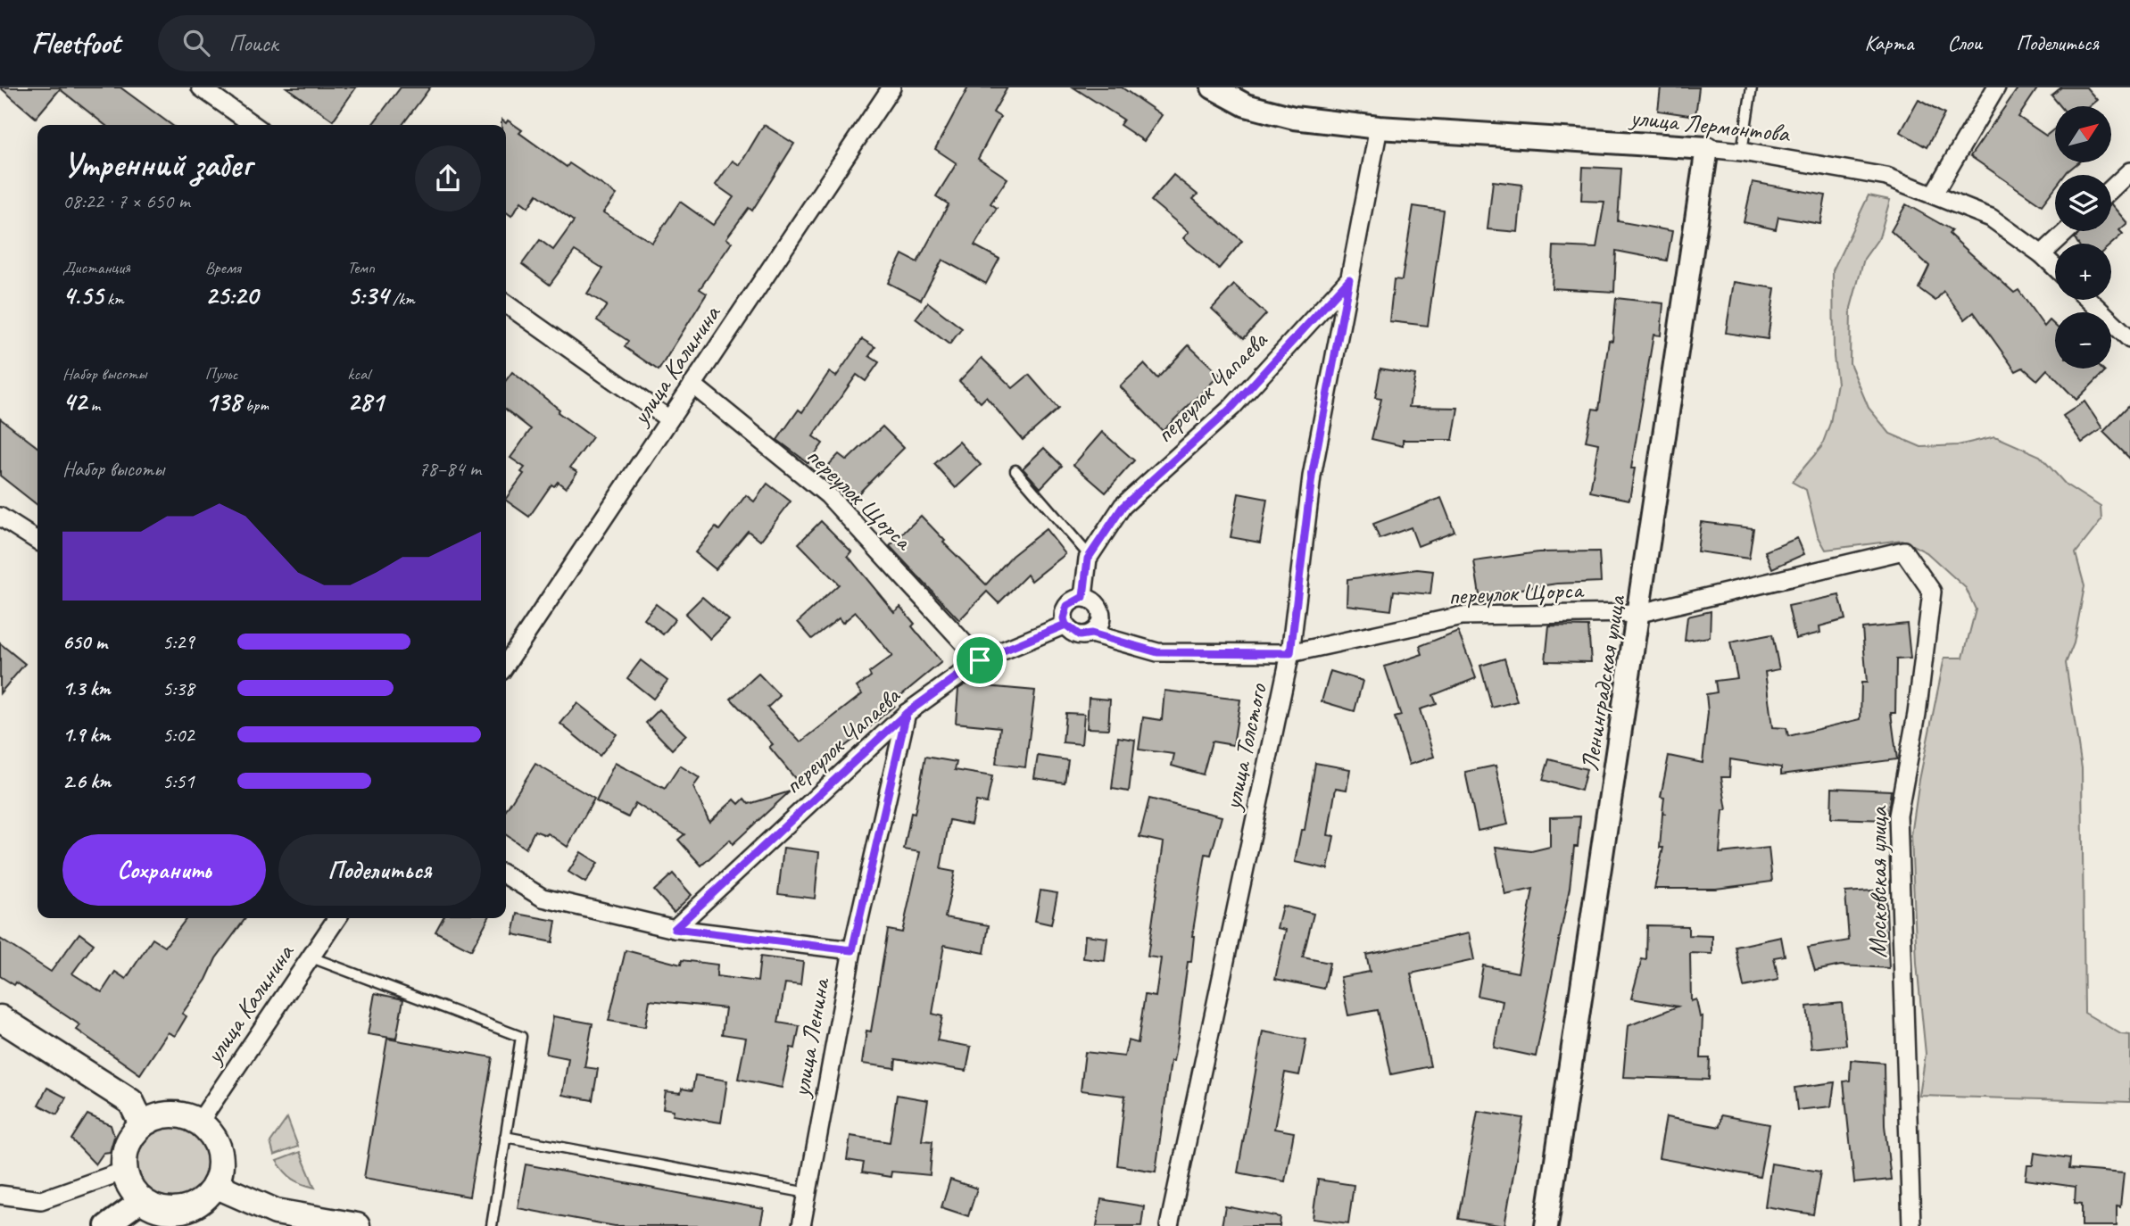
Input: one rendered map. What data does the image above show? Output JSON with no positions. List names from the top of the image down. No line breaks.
{"streets":{"street":["улица Лермонтова","улица Калинина","переулок Чапаева","переулок Щорса","Ленинградская улица","улица Толстого","Московская улица","улица Ленина"]},"crossings":[["улица Лермонтова","Ленинградская улица"],["улица Лермонтова","улица Толстого"],["улица Калинина","переулок Щорса"],["переулок Чапаева","переулок Щорса"],["переулок Чапаева","улица Толстого"],["переулок Чапаева","улица Ленина"],["переулок Щорса","Ленинградская улица"],["переулок Щорса","улица Толстого"],["переулок Щорса","Московская улица"]],"north":"top right","page":{"header":"Fleetfoot","search":"Поиск","nav":["Карта","Слои","Поделиться"],"map_buttons":["+","−"],"heading":["Утренний забег","08:22 · 7 × 650 m"],"stats":[["Дистанция","4.55 km"],["Время","25:20"],["Темп","5:34 /km"],["Набор высоты","42 m"],["Пульс","138 bpm"],["kcal","281"]],"chart":["Набор высоты","78–84 m"],"list":[{"name":"650 m","note":"5:29"},{"name":"1.3 km","note":"5:38"},{"name":"1.9 km","note":"5:02"},{"name":"2.6 km","note":"5:51"}],"buttons":["Сохранить","Поделиться"]}}
